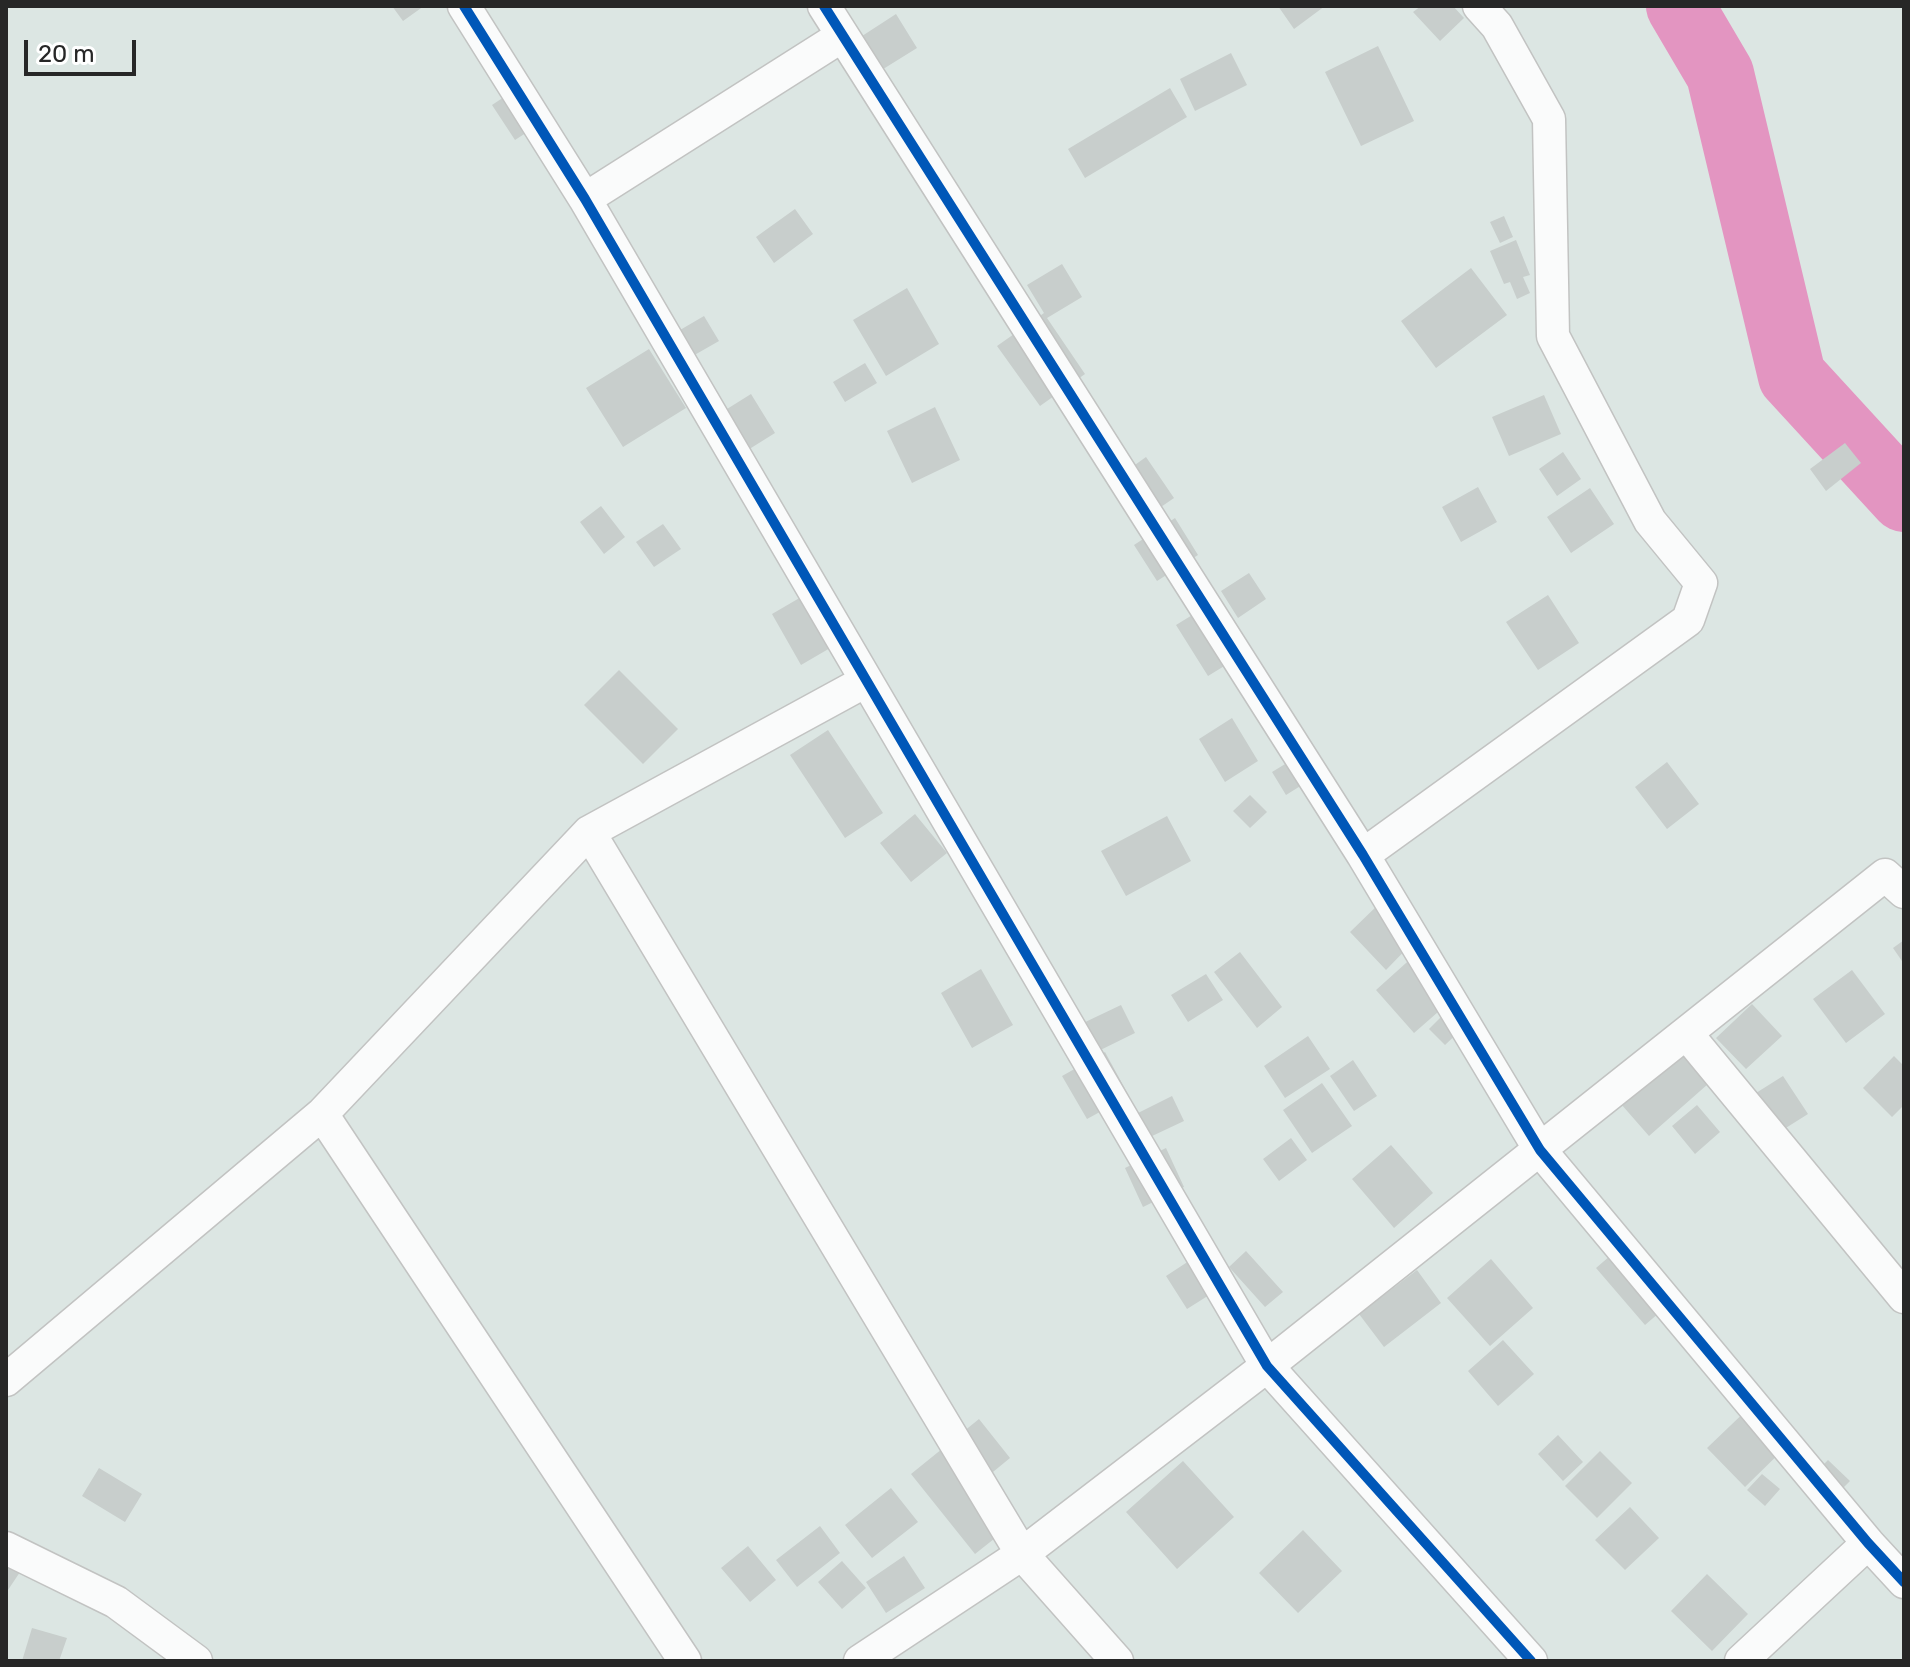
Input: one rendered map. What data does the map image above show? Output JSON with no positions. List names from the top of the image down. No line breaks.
{"scale_bar":"20 m"}
